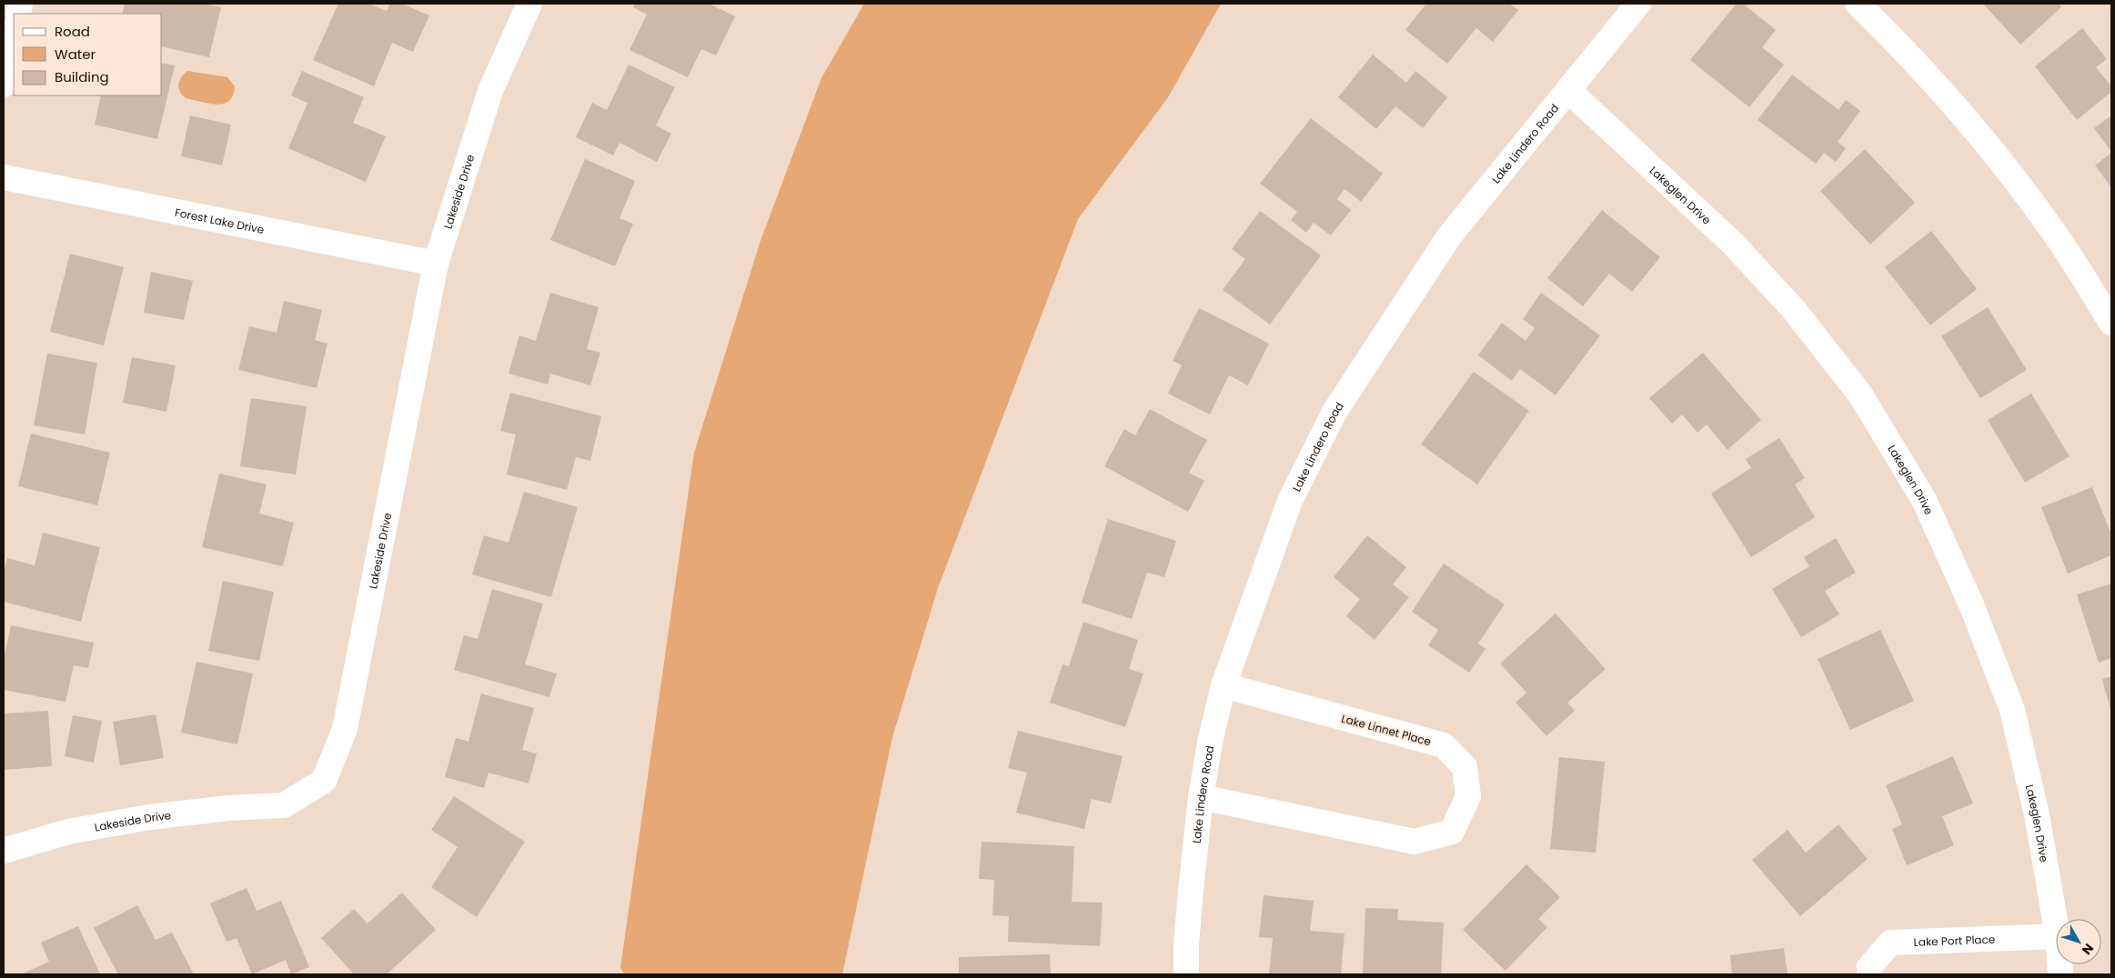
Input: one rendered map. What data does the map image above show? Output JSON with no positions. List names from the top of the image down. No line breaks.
{"streets":{"street":["Lake Lindero Road","Lakeside Drive","Lakeglen Drive","Forest Lake Drive","Lake Linnet Place","Lake Port Place"]},"crossings":[["Lake Lindero Road","Lakeglen Drive"],["Lake Lindero Road","Lake Linnet Place"],["Lakeside Drive","Forest Lake Drive"]],"legend":["Road","Water","Building"],"north":"bottom right"}
